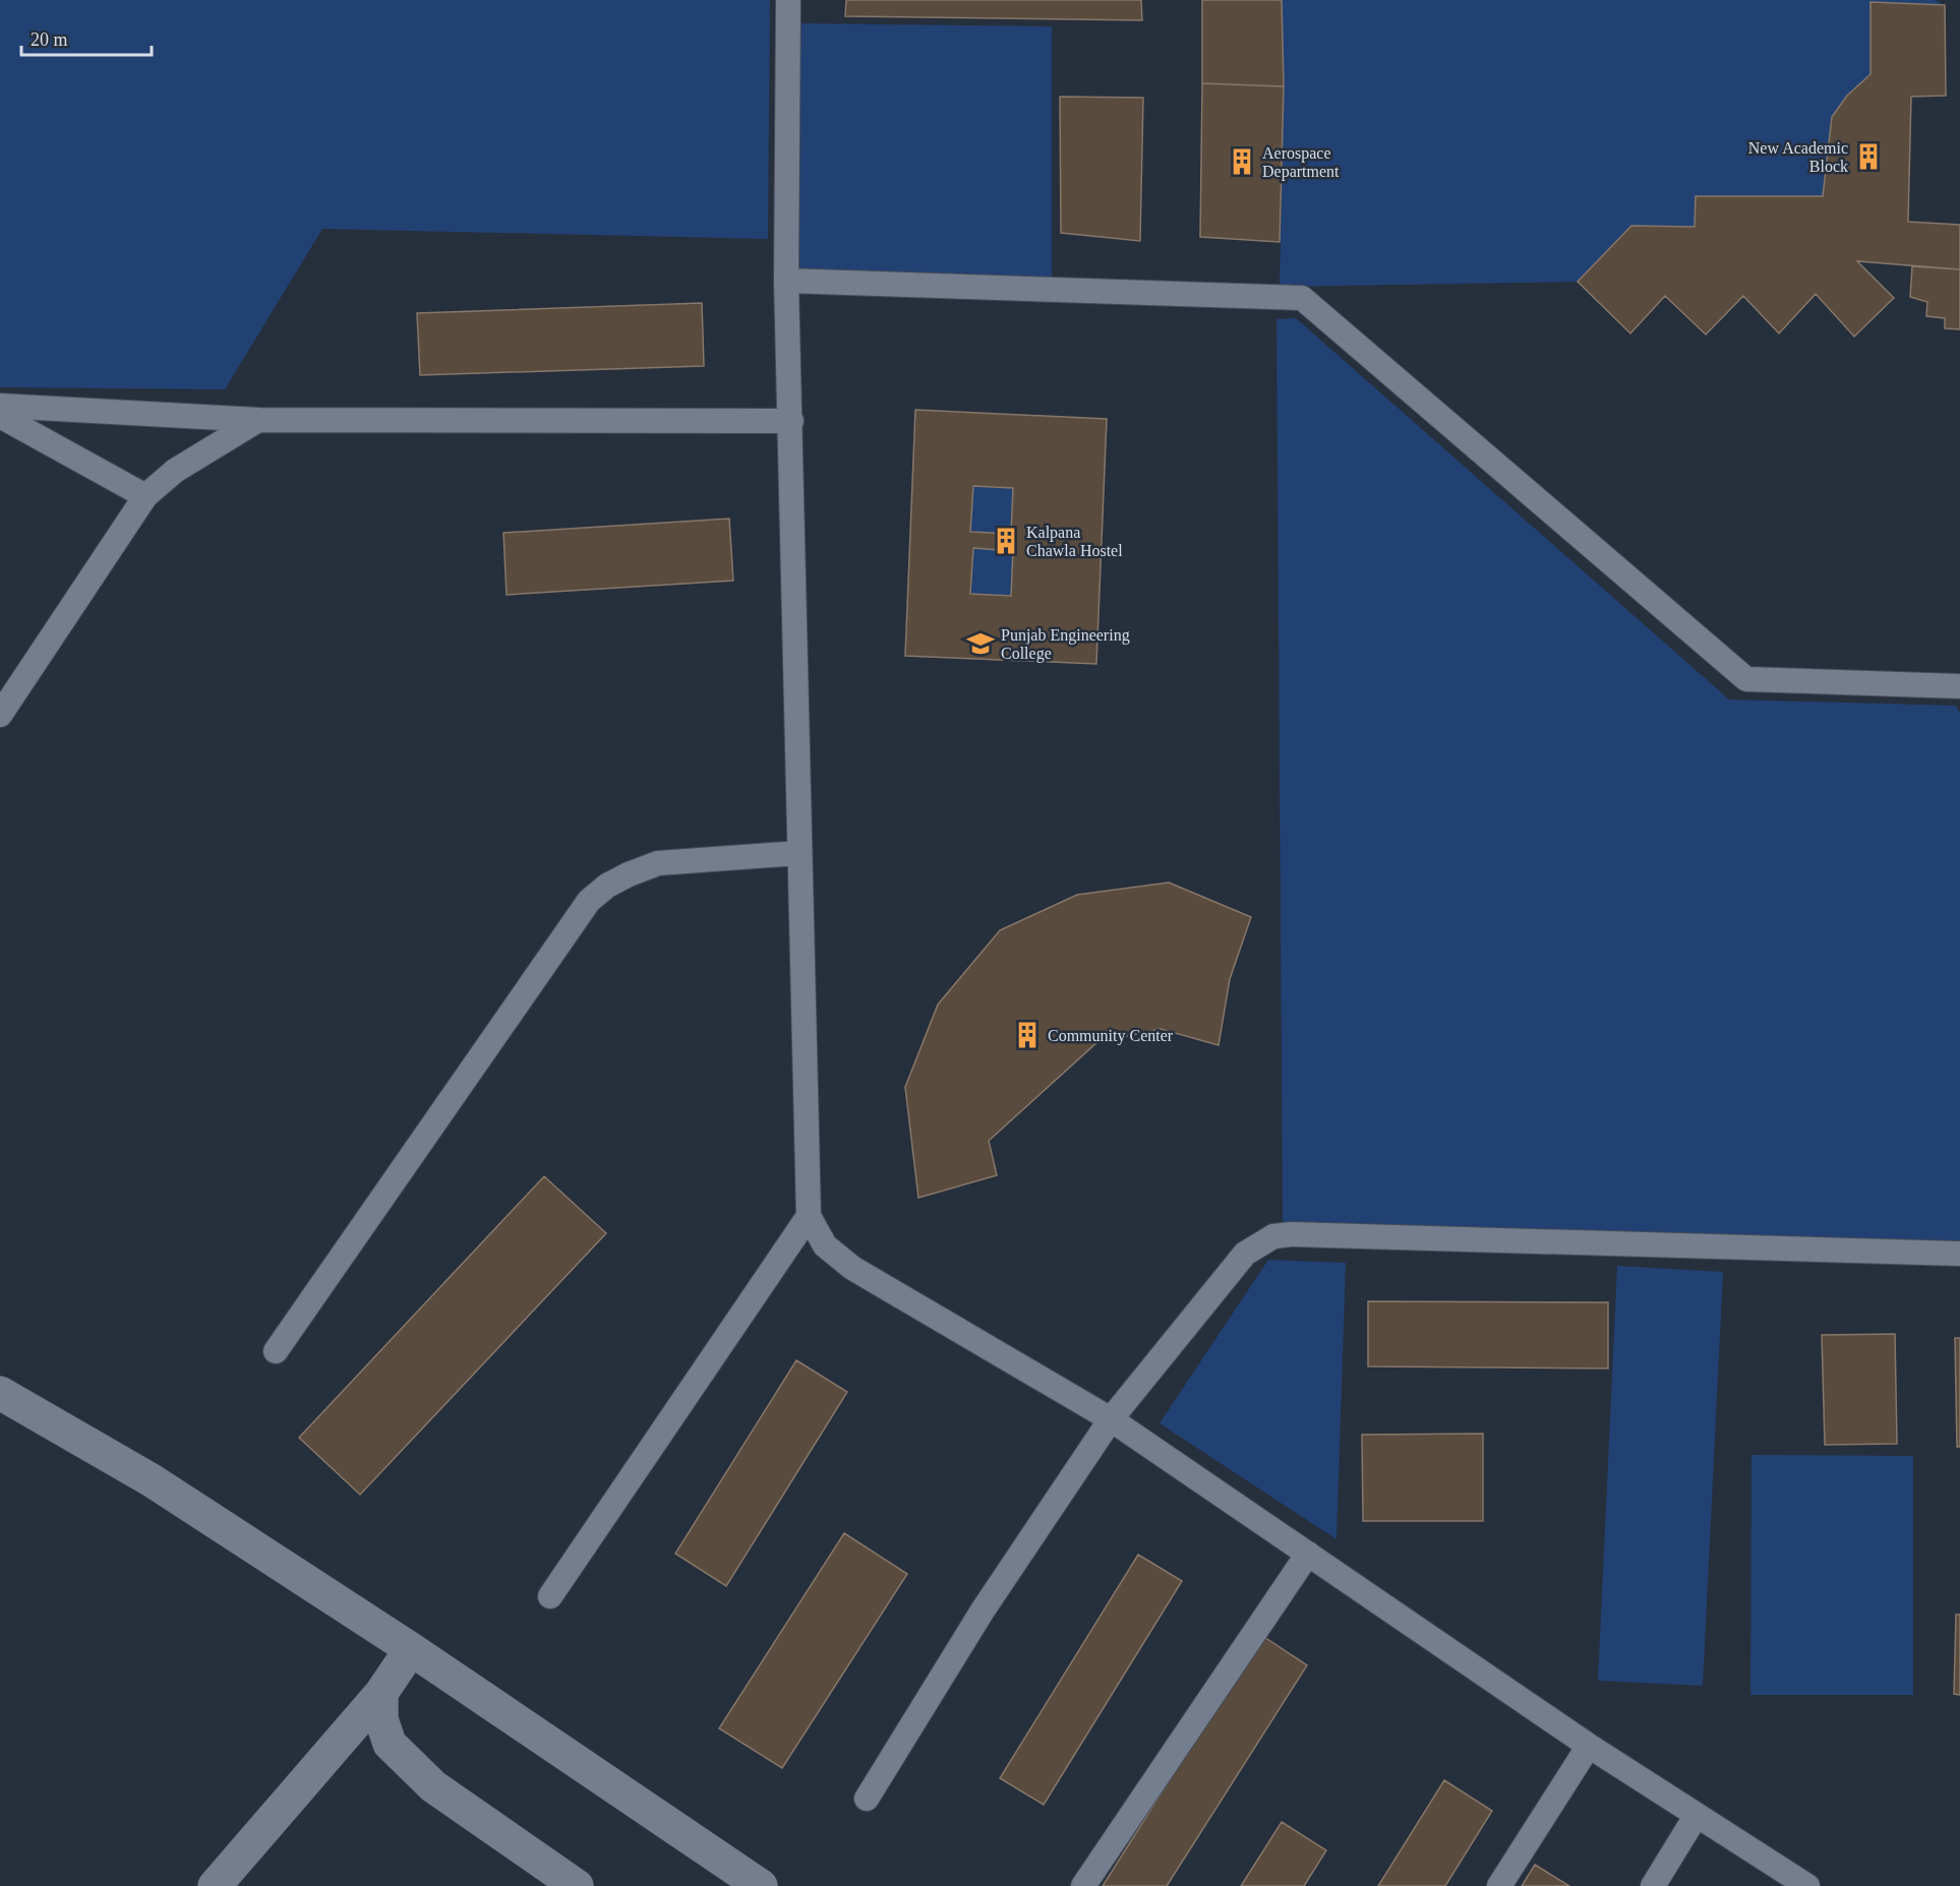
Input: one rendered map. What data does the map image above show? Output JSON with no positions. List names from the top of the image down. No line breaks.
{"places":{"building":["New Academic Block","Aerospace Department","Kalpana Chawla Hostel","Community Center"],"school or university":["Punjab Engineering College"]},"scale_bar":"20 m"}
